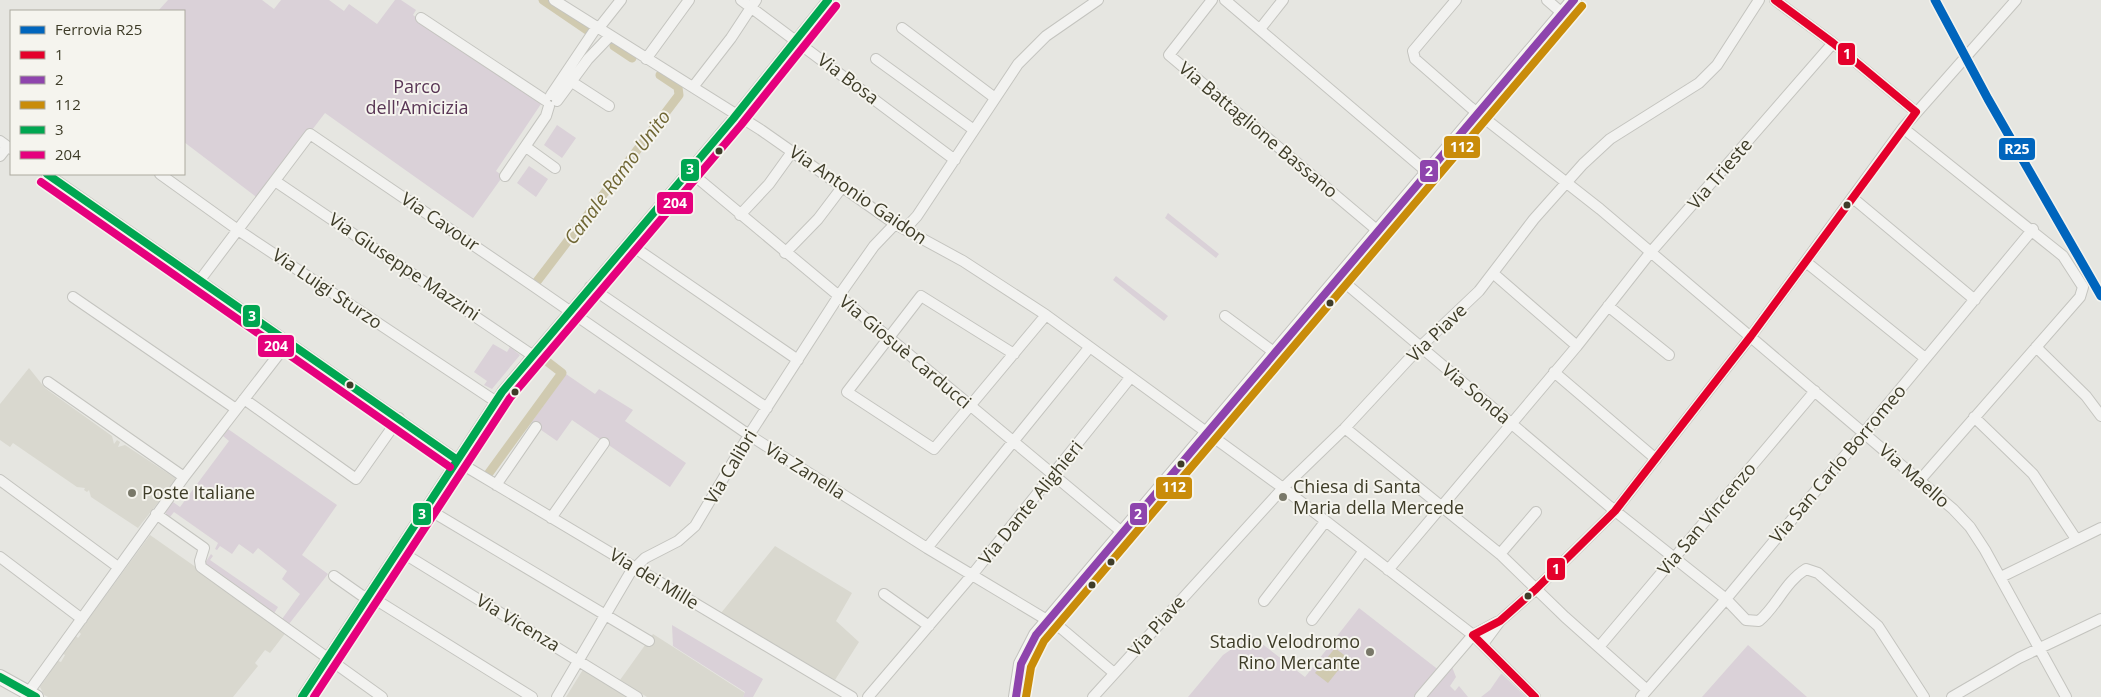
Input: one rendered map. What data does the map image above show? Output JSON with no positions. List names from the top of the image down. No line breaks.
{"streets":{"street":["Via Bosa","Via Battaglione Bassano","Via Trieste","Via Antonio Gaidon","Via Cavour","Via Giuseppe Mazzini","Via Luigi Sturzo","Via Piave","Via Giosuè Carducci","Via Sonda","Via San Carlo Borromeo","Via Calibri","Via Zanella","Via Maello","Via Dante Alighieri","Via San Vincenzo","Via dei Mille","Via Vicenza"]},"crossings":[["Via Bosa","Via Calibri"],["Via Trieste","Via Antonio Gaidon"],["Via Trieste","Via Sonda"],["Via Trieste","Via Maello"],["Via Antonio Gaidon","Via Piave"],["Via Antonio Gaidon","Via Calibri"],["Via Antonio Gaidon","Via Dante Alighieri"],["Via Cavour","Via Giuseppe Mazzini"],["Via Cavour","Via Zanella"],["Via Piave","Via Sonda"],["Via Piave","Via Maello"],["Via Giosuè Carducci","Via Calibri"],["Via Giosuè Carducci","Via Dante Alighieri"],["Via Sonda","Via San Carlo Borromeo"],["Via Sonda","Via San Vincenzo"],["Via San Carlo Borromeo","Via Maello"],["Via Calibri","Via Zanella"],["Via Calibri","Via dei Mille"],["Via Calibri","Via Vicenza"],["Via Zanella","Via Dante Alighieri"],["Via Maello","Via San Vincenzo"]],"water":["Canale Ramo Unito"],"parks":["Parco dell'Amicizia"],"places":["Poste Italiane","Chiesa di Santa Maria della Mercede","Stadio Velodromo Rino Mercante"],"lines":["rail line R25","transit line 1","transit line 2","transit line 3","transit line 112","transit line 204"],"legend":["Ferrovia R25","1","2","112","3","204"]}
